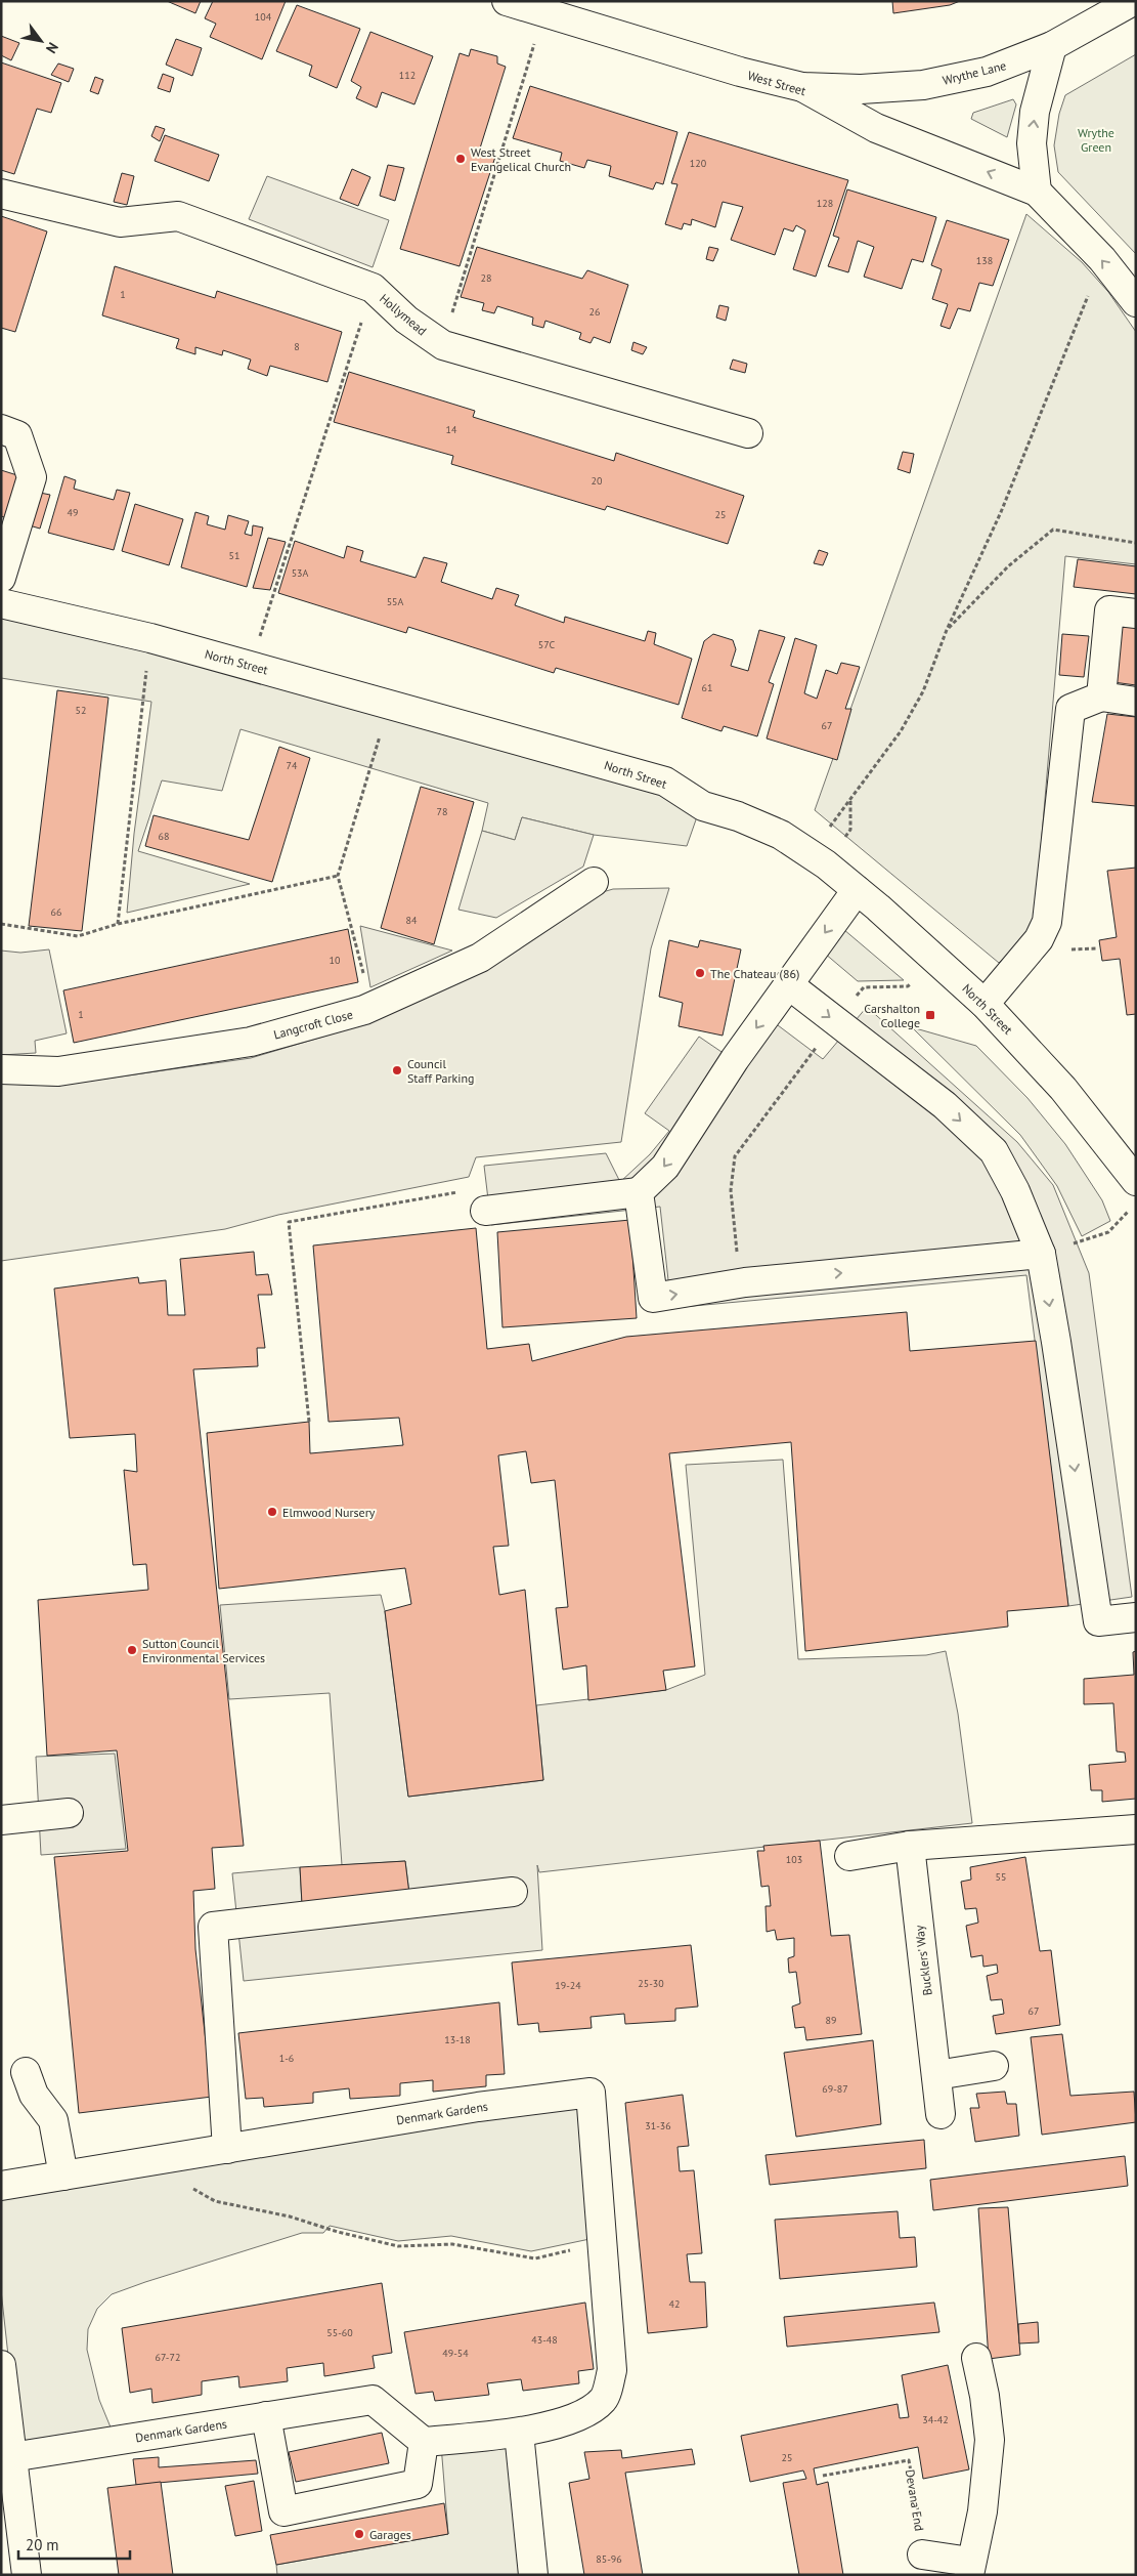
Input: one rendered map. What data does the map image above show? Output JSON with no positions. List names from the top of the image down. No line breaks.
{"streets":{"street":["Wrythe Lane","West Street","Hollymead","North Street","Langcroft Close","Bucklers' Way","Denmark Gardens"],"path":["Devana End"]},"crossings":[["Wrythe Lane","West Street"]],"one_way":["West Street"],"parks":["Wrythe Green"],"places":{"other":["West Street Evangelical Church","The Chateau (86)","Council Staff Parking","Elmwood Nursery","Sutton Council Environmental Services","Garages"],"transit":["Carshalton College"]},"house_numbers":["104","112","120","128","138","28","1","26","8","14","20","49","25","51","53A","55A","57C","61","52","67","74","78","68","66","84","10","1","103","55","25-30","19-24","67","89","13-18","1-6","69-87","31-36","42","55-60","43-48","49-54","67-72","34-42","25","85-96"],"scale_bar":"20 m","north":"bottom right"}
